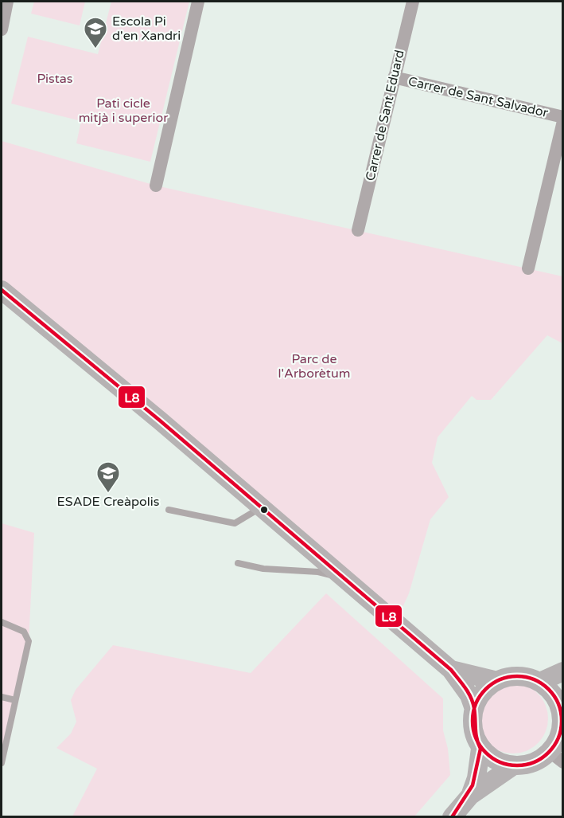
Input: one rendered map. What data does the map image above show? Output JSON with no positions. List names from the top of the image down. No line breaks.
{"streets":{"street":["Carrer de Sant Salvador","Carrer de Sant Eduard"]},"crossings":[["Carrer de Sant Salvador","Carrer de Sant Eduard"]],"parks":["Pistas","Pati cicle mitjà i superior","Parc de l'Arborètum"],"places":{"school or university":["Escola Pi d'en Xandri","ESADE Creàpolis"]},"lines":["transit line L8"]}
